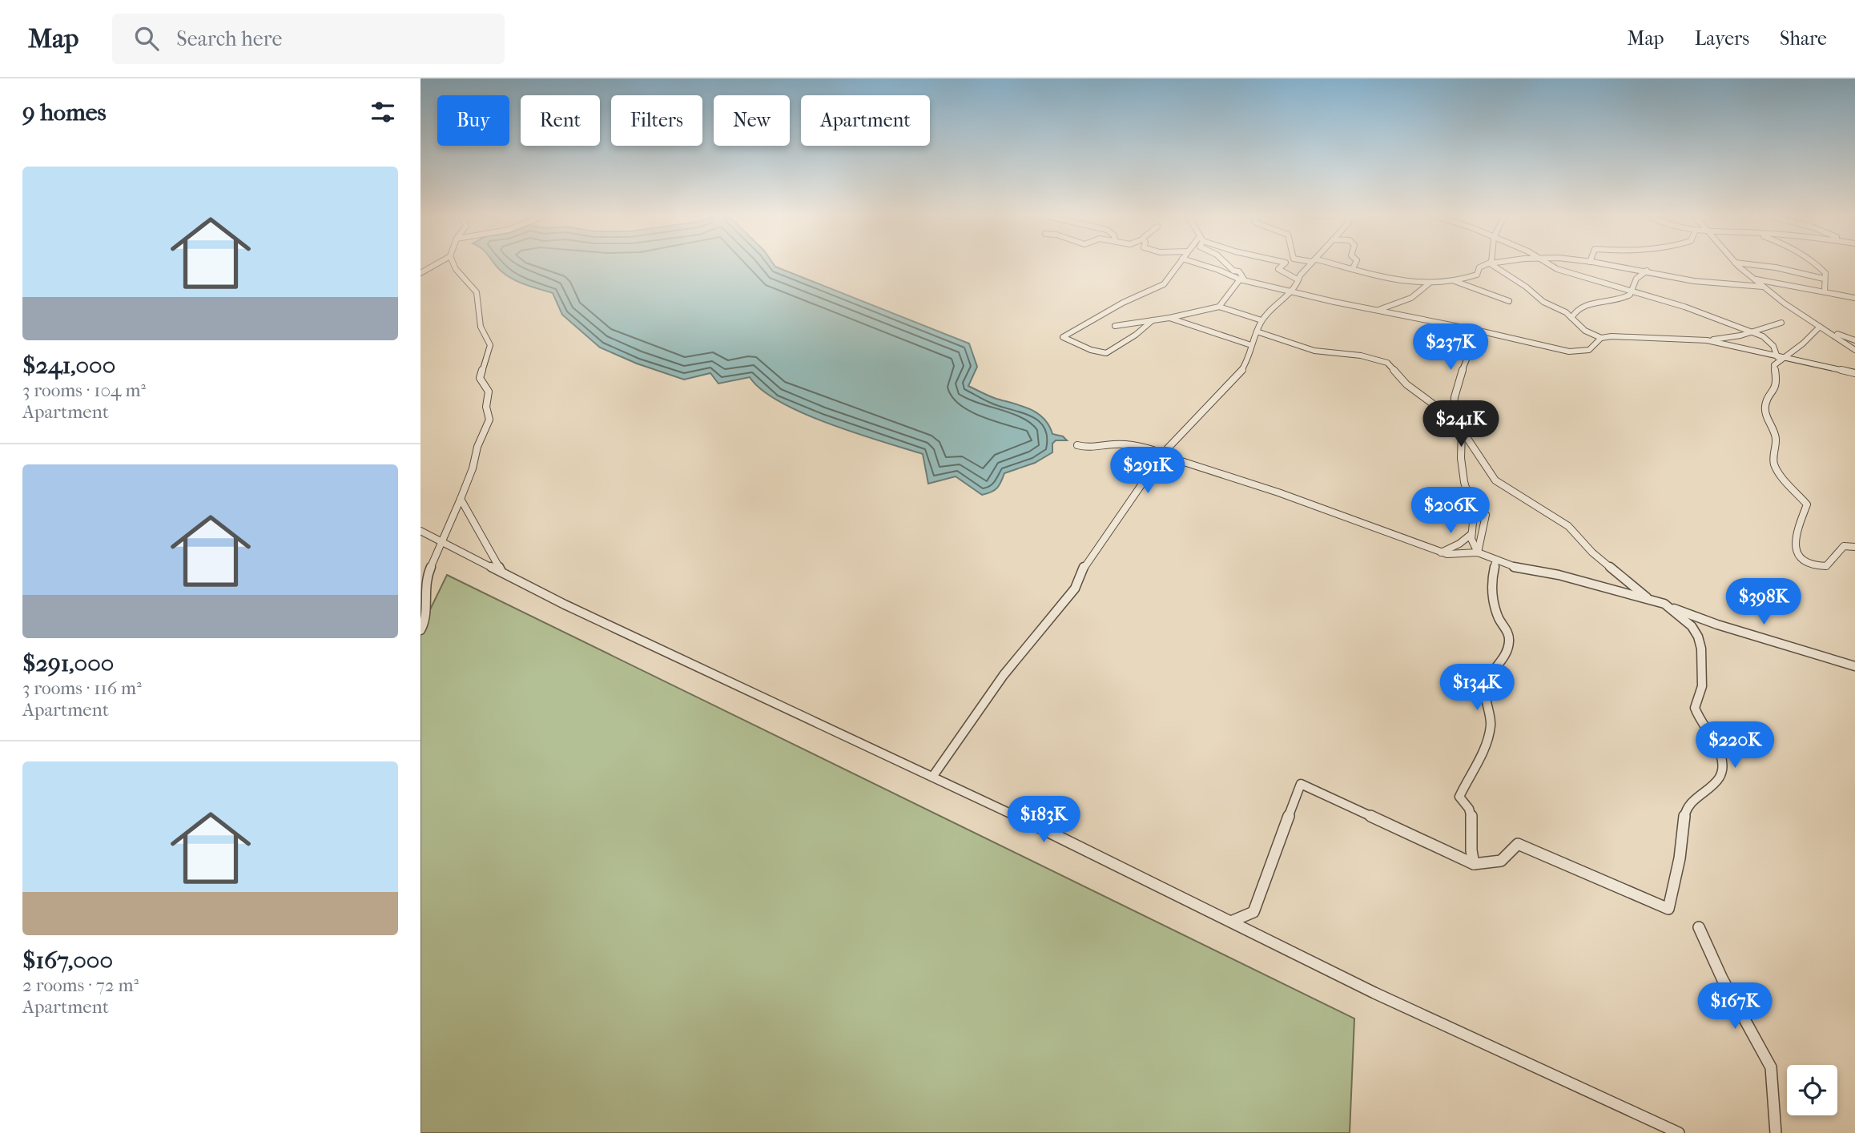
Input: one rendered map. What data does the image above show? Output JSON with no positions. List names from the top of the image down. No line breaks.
{"page":{"header":"Map","search":"Search here","nav":["Map","Layers","Share"],"heading":"9 homes","chip":["Buy","Rent","Filters","New","Apartment"],"list":[{"name":"$241,000","note":"3 rooms · 104 m² · Apartment"},{"name":"$291,000","note":"3 rooms · 116 m² · Apartment"},{"name":"$167,000","note":"2 rooms · 72 m² · Apartment"}],"price":["$237K","$241K","$291K","$206K","$398K","$134K","$220K","$183K","$167K"]}}
